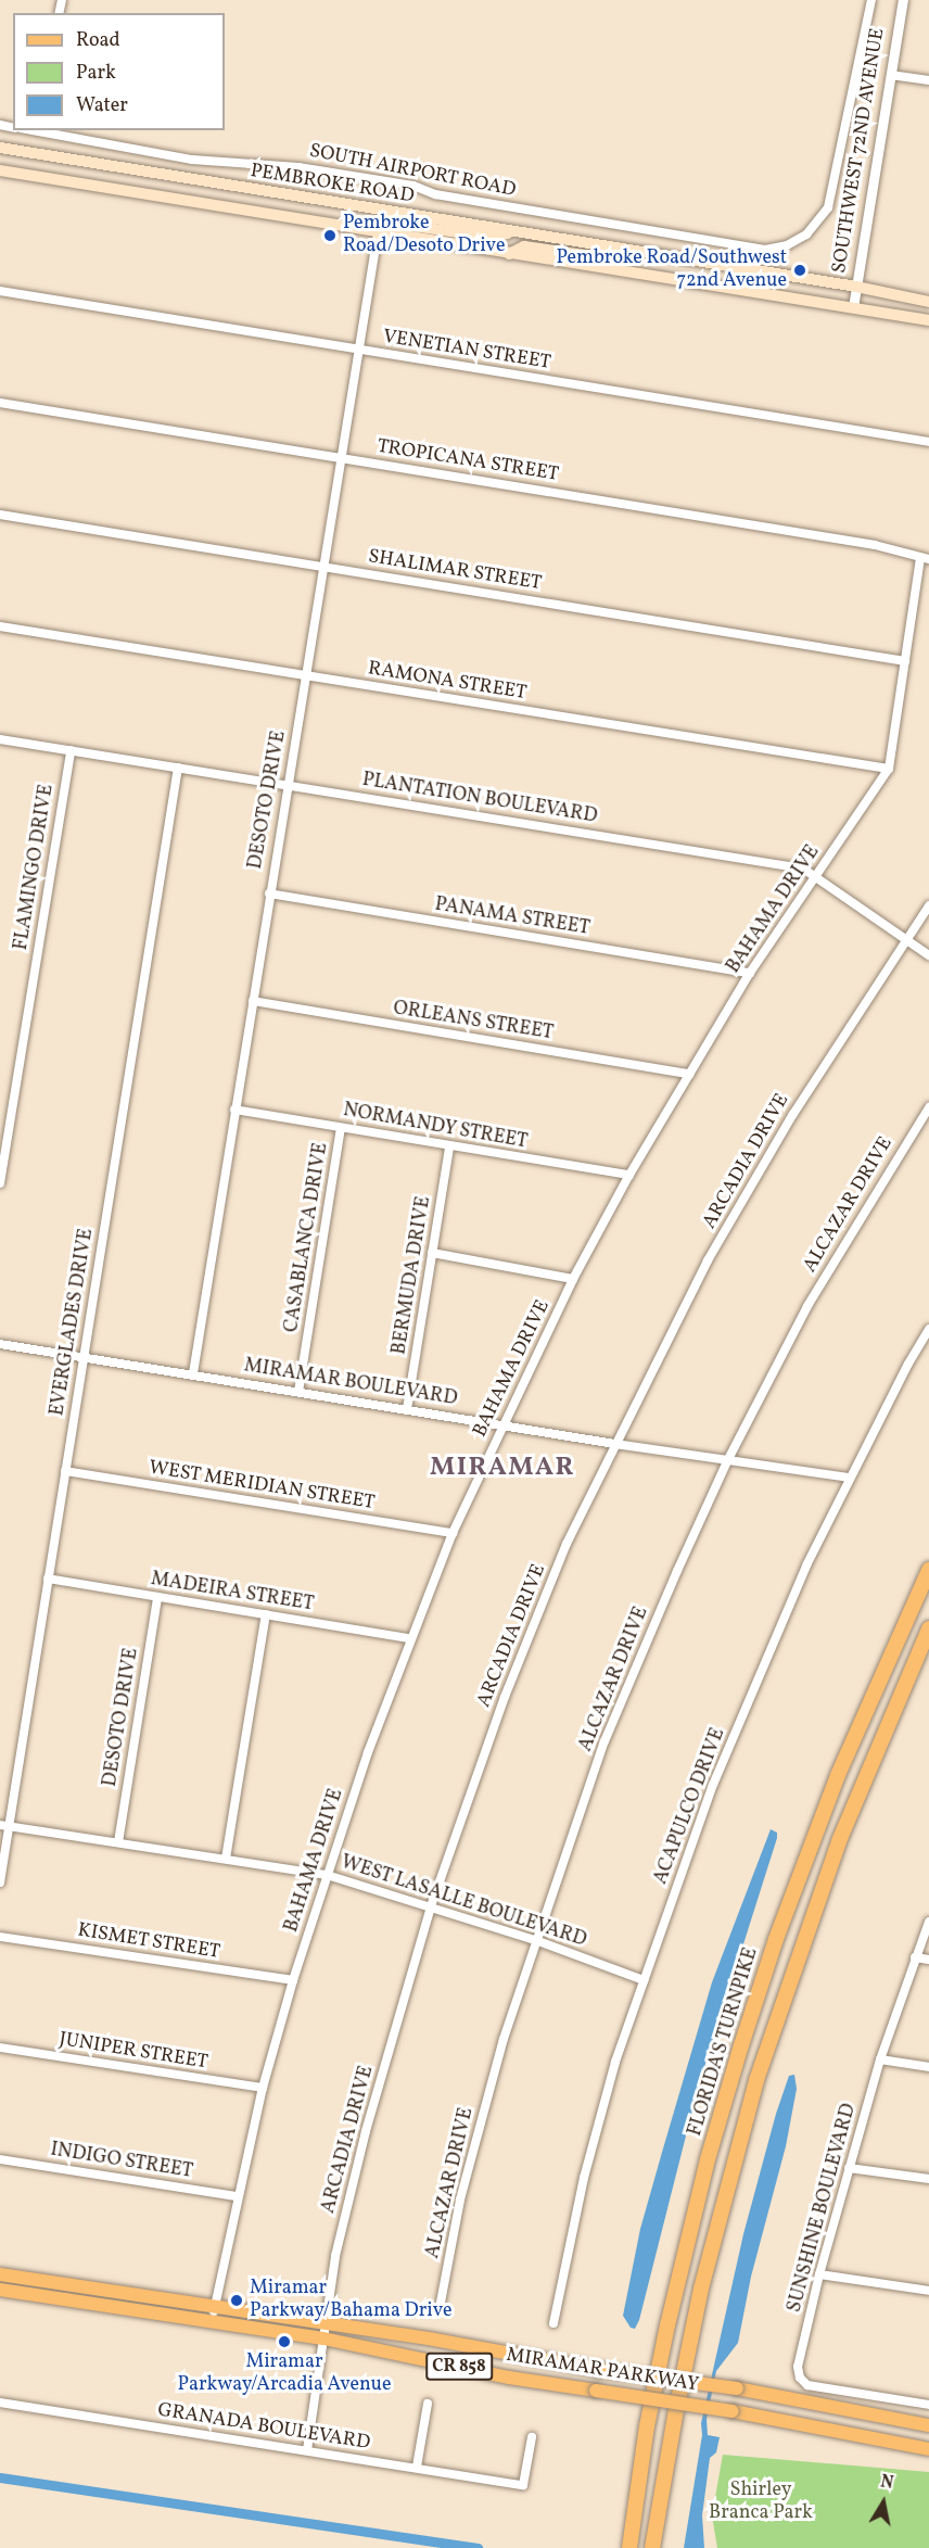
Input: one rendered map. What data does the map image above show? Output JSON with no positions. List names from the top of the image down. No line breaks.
{"streets":{"highway":["FLORIDA'S TURNPIKE"],"main road":["PEMBROKE ROAD","CR 858","MIRAMAR PARKWAY"],"street":["SOUTHWEST 72ND AVENUE","SOUTH AIRPORT ROAD","VENETIAN STREET","TROPICANA STREET","SHALIMAR STREET","RAMONA STREET","PLANTATION BOULEVARD","DESOTO DRIVE","FLAMINGO DRIVE","BAHAMA DRIVE","PANAMA STREET","ORLEANS STREET","NORMANDY STREET","ARCADIA DRIVE","ALCAZAR DRIVE","CASABLANCA DRIVE","BERMUDA DRIVE","EVERGLADES DRIVE","MIRAMAR BOULEVARD","WEST MERIDIAN STREET","MADEIRA STREET","ACAPULCO DRIVE","WEST LASALLE BOULEVARD","KISMET STREET","JUNIPER STREET","INDIGO STREET","SUNSHINE BOULEVARD","GRANADA BOULEVARD"]},"crossings":[["SOUTHWEST 72ND AVENUE","PEMBROKE ROAD"],["PEMBROKE ROAD","DESOTO DRIVE"],["VENETIAN STREET","DESOTO DRIVE"],["TROPICANA STREET","DESOTO DRIVE"],["TROPICANA STREET","BAHAMA DRIVE"],["SHALIMAR STREET","DESOTO DRIVE"],["SHALIMAR STREET","BAHAMA DRIVE"],["RAMONA STREET","DESOTO DRIVE"],["RAMONA STREET","BAHAMA DRIVE"],["PLANTATION BOULEVARD","DESOTO DRIVE"],["PLANTATION BOULEVARD","FLAMINGO DRIVE"],["PLANTATION BOULEVARD","BAHAMA DRIVE"],["PLANTATION BOULEVARD","ARCADIA DRIVE"],["PLANTATION BOULEVARD","EVERGLADES DRIVE"],["DESOTO DRIVE","PANAMA STREET"],["DESOTO DRIVE","ORLEANS STREET"],["DESOTO DRIVE","NORMANDY STREET"],["DESOTO DRIVE","MIRAMAR BOULEVARD"],["DESOTO DRIVE","MADEIRA STREET"],["DESOTO DRIVE","WEST LASALLE BOULEVARD"],["BAHAMA DRIVE","PANAMA STREET"],["BAHAMA DRIVE","ORLEANS STREET"],["BAHAMA DRIVE","NORMANDY STREET"],["BAHAMA DRIVE","MIRAMAR BOULEVARD"],["BAHAMA DRIVE","WEST MERIDIAN STREET"],["BAHAMA DRIVE","MADEIRA STREET"],["BAHAMA DRIVE","WEST LASALLE BOULEVARD"],["BAHAMA DRIVE","KISMET STREET"],["BAHAMA DRIVE","JUNIPER STREET"],["BAHAMA DRIVE","INDIGO STREET"],["BAHAMA DRIVE","MIRAMAR PARKWAY"],["NORMANDY STREET","CASABLANCA DRIVE"],["NORMANDY STREET","BERMUDA DRIVE"],["ARCADIA DRIVE","MIRAMAR BOULEVARD"],["ARCADIA DRIVE","WEST LASALLE BOULEVARD"],["ARCADIA DRIVE","MIRAMAR PARKWAY"],["ARCADIA DRIVE","GRANADA BOULEVARD"],["ALCAZAR DRIVE","MIRAMAR BOULEVARD"],["ALCAZAR DRIVE","WEST LASALLE BOULEVARD"],["CASABLANCA DRIVE","MIRAMAR BOULEVARD"],["BERMUDA DRIVE","MIRAMAR BOULEVARD"],["EVERGLADES DRIVE","MIRAMAR BOULEVARD"],["EVERGLADES DRIVE","WEST MERIDIAN STREET"],["EVERGLADES DRIVE","MADEIRA STREET"],["EVERGLADES DRIVE","WEST LASALLE BOULEVARD"],["MIRAMAR BOULEVARD","ACAPULCO DRIVE"],["ACAPULCO DRIVE","WEST LASALLE BOULEVARD"]],"districts":["MIRAMAR"],"parks":["Shirley Branca Park"],"places":["Pembroke Road/Desoto Drive","Pembroke Road/Southwest 72nd Avenue","Miramar Parkway/Bahama Drive","Miramar Parkway/Arcadia Avenue"],"legend":["Road","Park","Water"],"north":"top"}
